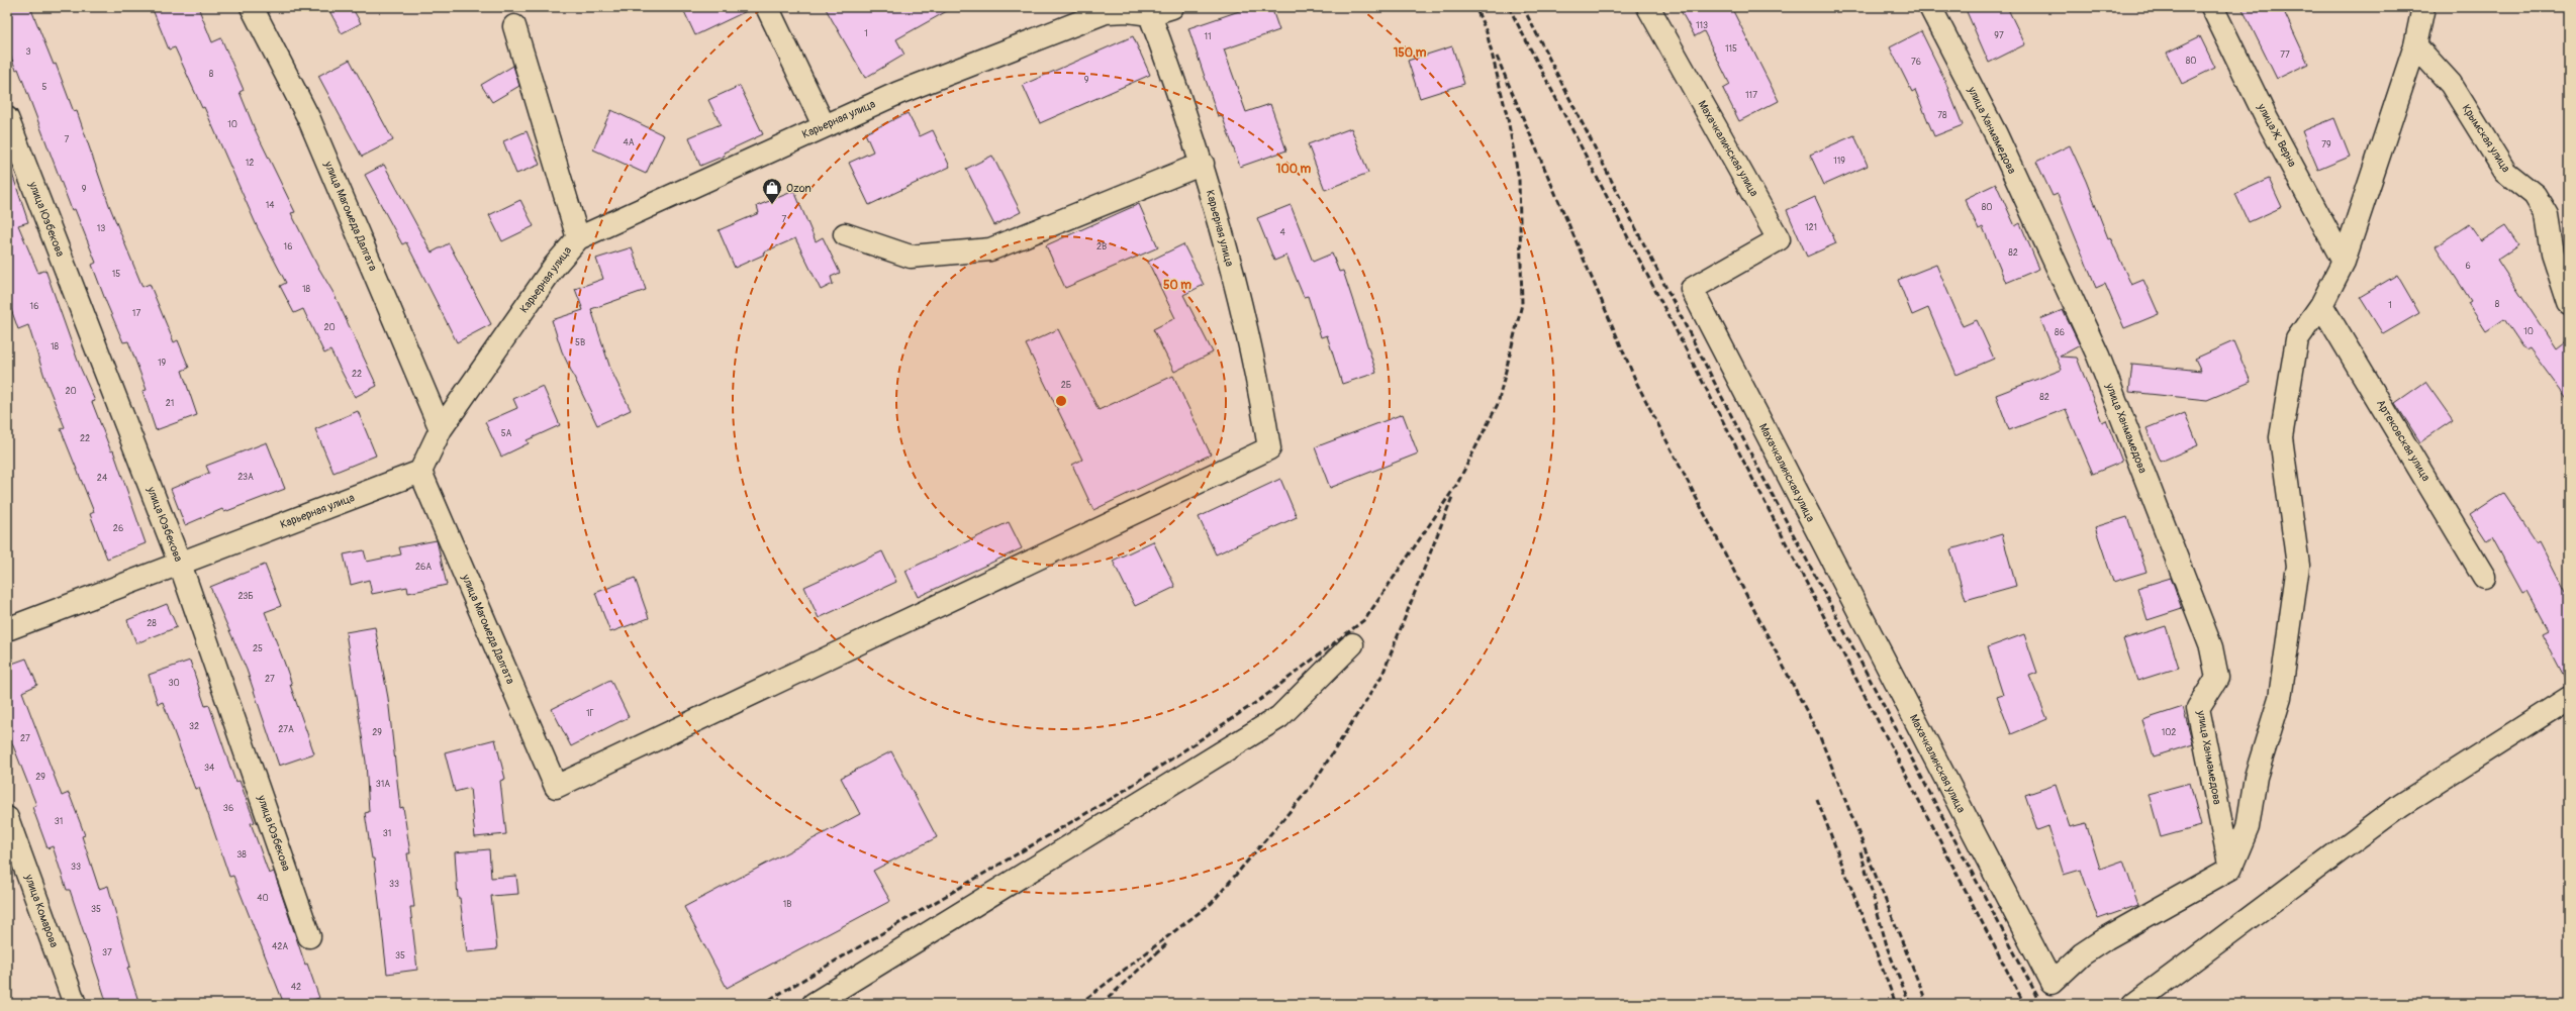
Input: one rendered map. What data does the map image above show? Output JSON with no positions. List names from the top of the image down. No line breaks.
{"streets":{"street":["Карьерная улица","улица Ханмамедова","улица Ж. Верна","Крымская улица","Махачкалинская улица","улица Магомеда Далгата","улица Юзбекова","Артековская улица","улица Комарова"]},"crossings":[["Карьерная улица","улица Магомеда Далгата"],["Карьерная улица","улица Юзбекова"],["улица Ханмамедова","Махачкалинская улица"]],"places":{"shop":["Ozon"]},"house_numbers":["113","1","97","11","115","3","77","80","76","8","9","5","117","78","10","7","4А","79","119","12","9","14","80","7","121","13","4","16","2В","82","6","15","18","8","1","16","17","20","10","86","5В","18","19","22","2Б","20","82","21","5А","22","23А","24","26","26А","23Б","28","25","27","30","1Г","32","27А","29","102","27","34","29","31А","36","31","31","38","33","33","40","1В","35","42А","37","35","42"],"rings":["150 m","100 m","50 m"]}
